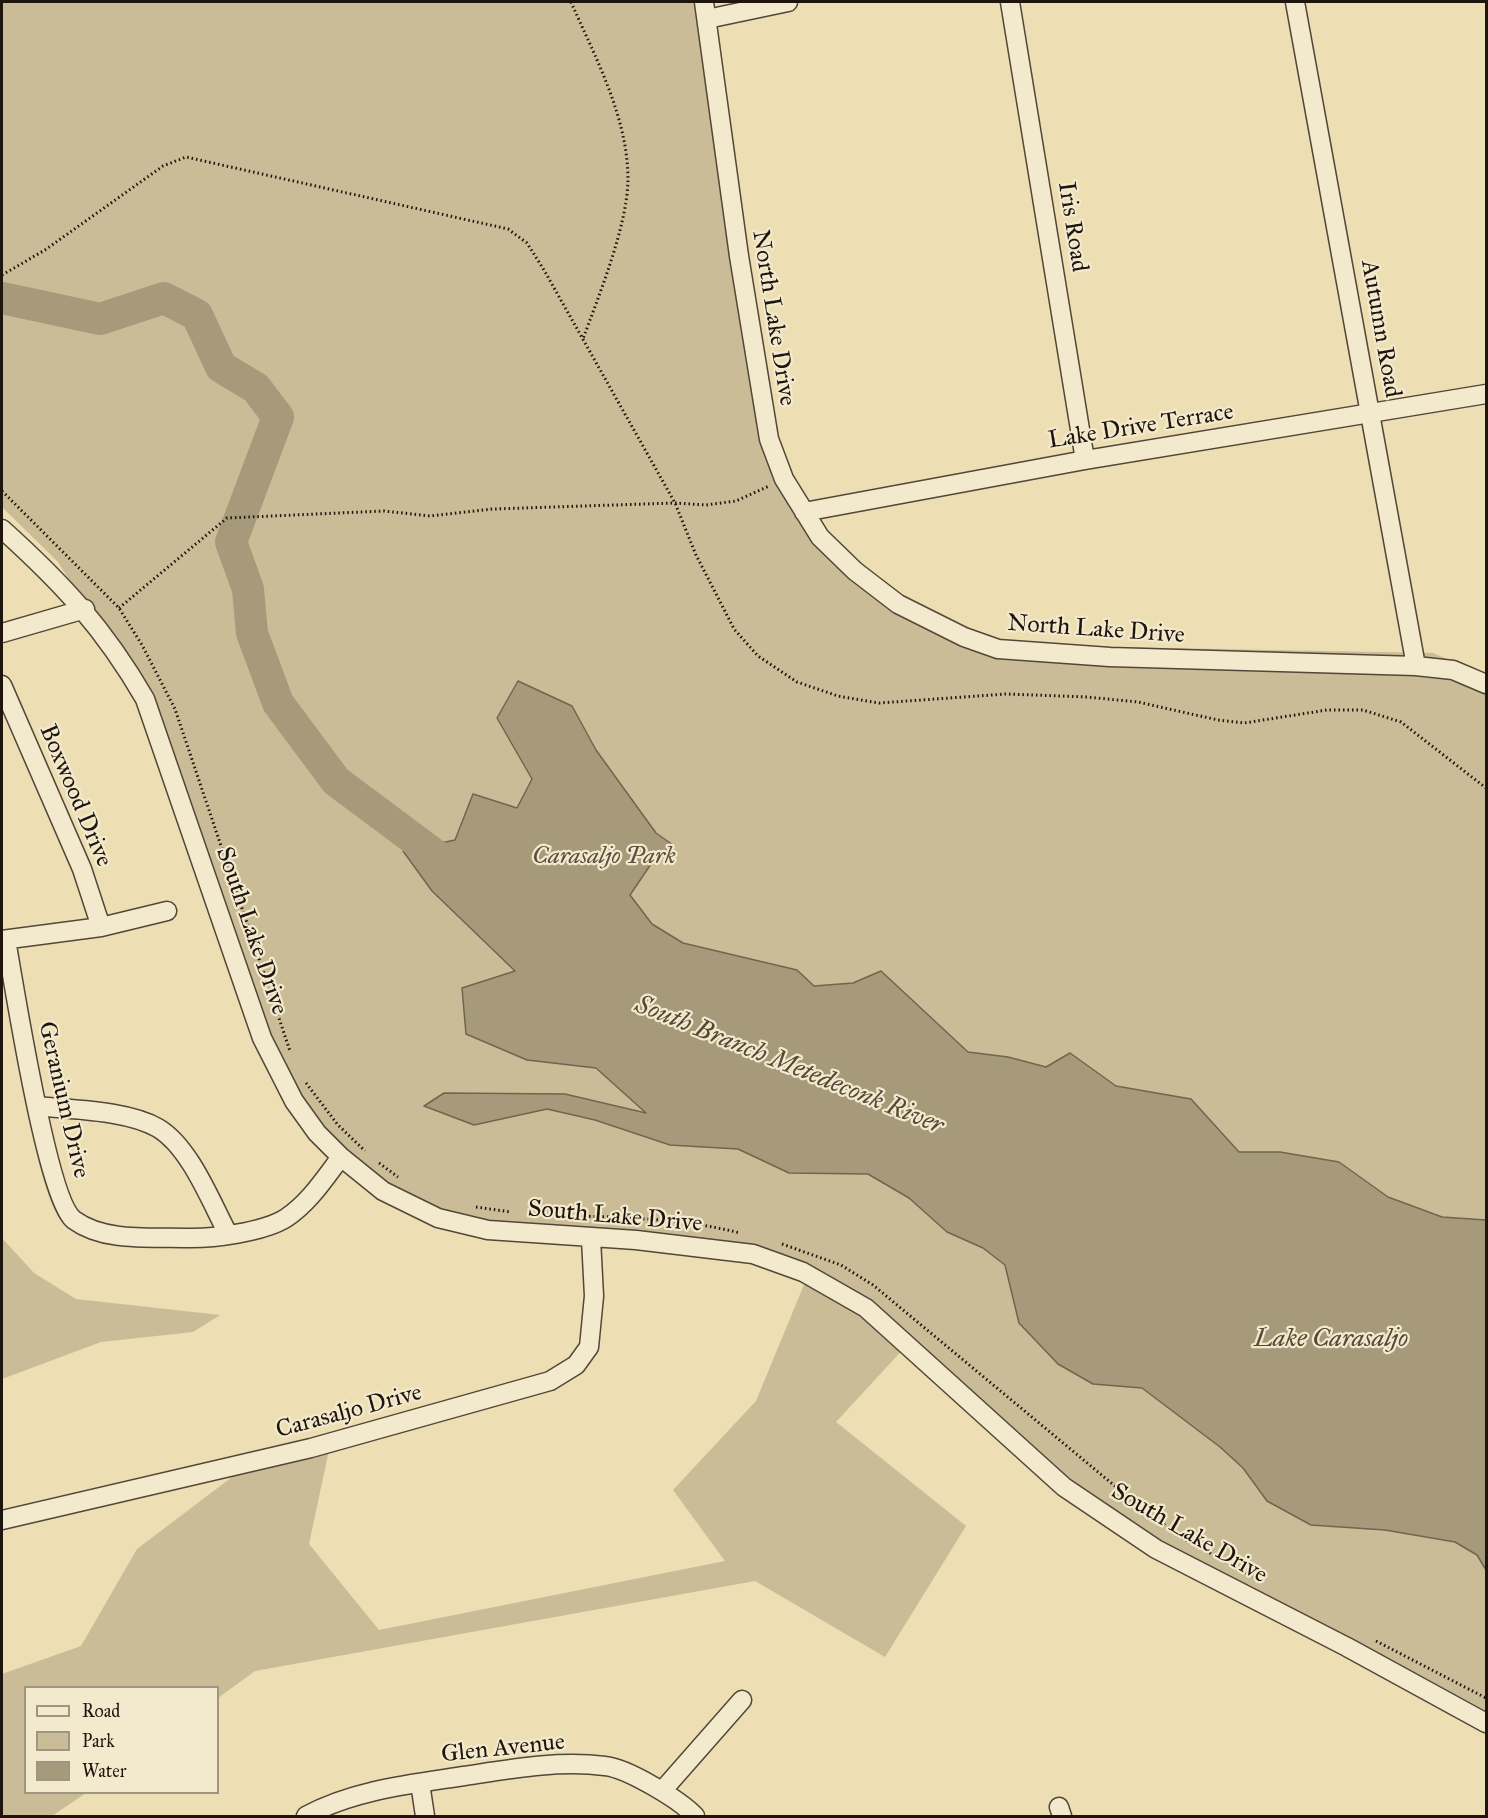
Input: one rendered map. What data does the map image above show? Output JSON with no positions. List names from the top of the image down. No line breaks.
{"streets":{"street":["Iris Road","North Lake Drive","Autumn Road","Lake Drive Terrace","Boxwood Drive","South Lake Drive","Geranium Drive","Carasaljo Drive","Glen Avenue"]},"crossings":[["Iris Road","Lake Drive Terrace"],["North Lake Drive","Autumn Road"],["North Lake Drive","Lake Drive Terrace"],["Autumn Road","Lake Drive Terrace"],["South Lake Drive","Geranium Drive"],["South Lake Drive","Carasaljo Drive"]],"water":["South Branch Metedeconk River","Lake Carasaljo"],"parks":["Carasaljo Park"],"legend":["Road","Park","Water"]}
